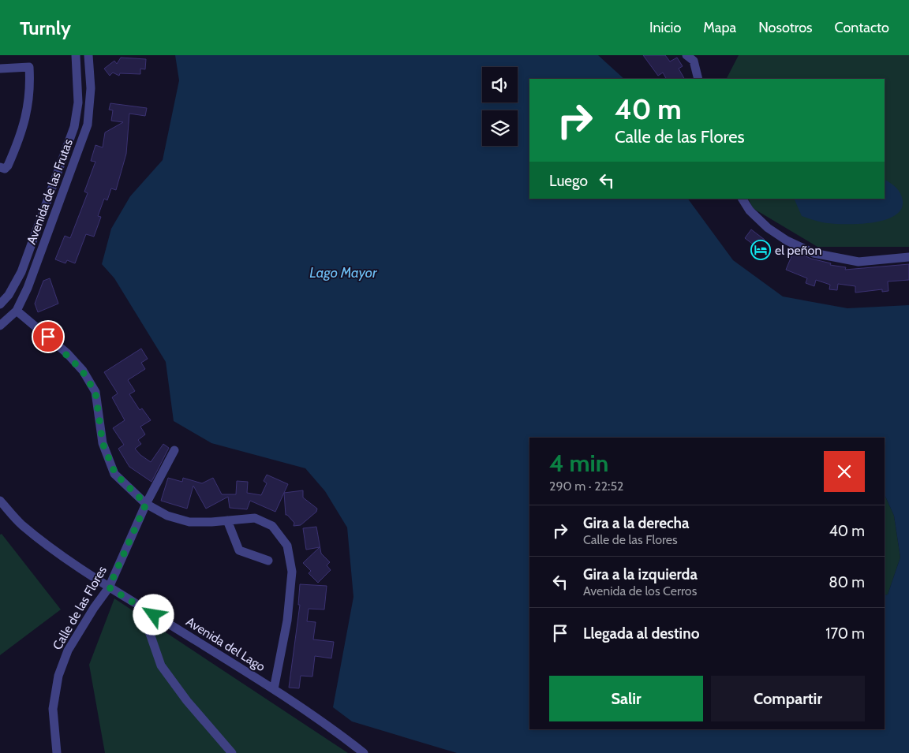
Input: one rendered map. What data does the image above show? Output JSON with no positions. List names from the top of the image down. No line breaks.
{"streets":{"street":["Avenida de las Frutas","Calle de las Flores","Avenida del Lago"]},"crossings":[["Calle de las Flores","Avenida del Lago"]],"water":["Lago Mayor"],"places":{"hotel":["el peñon"]},"page":{"header":"Turnly","nav":["Inicio","Mapa","Nosotros","Contacto"],"turn":["40 m","Calle de las Flores"],"then":"Luego","heading":["4 min","290 m · 22:52"],"list":[{"name":"Gira a la derecha","note":"Calle de las Flores","value":"40 m"},{"name":"Gira a la izquierda","note":"Avenida de los Cerros","value":"80 m"},{"name":"Llegada al destino","value":"170 m"}],"buttons":["Salir","Compartir"]}}
